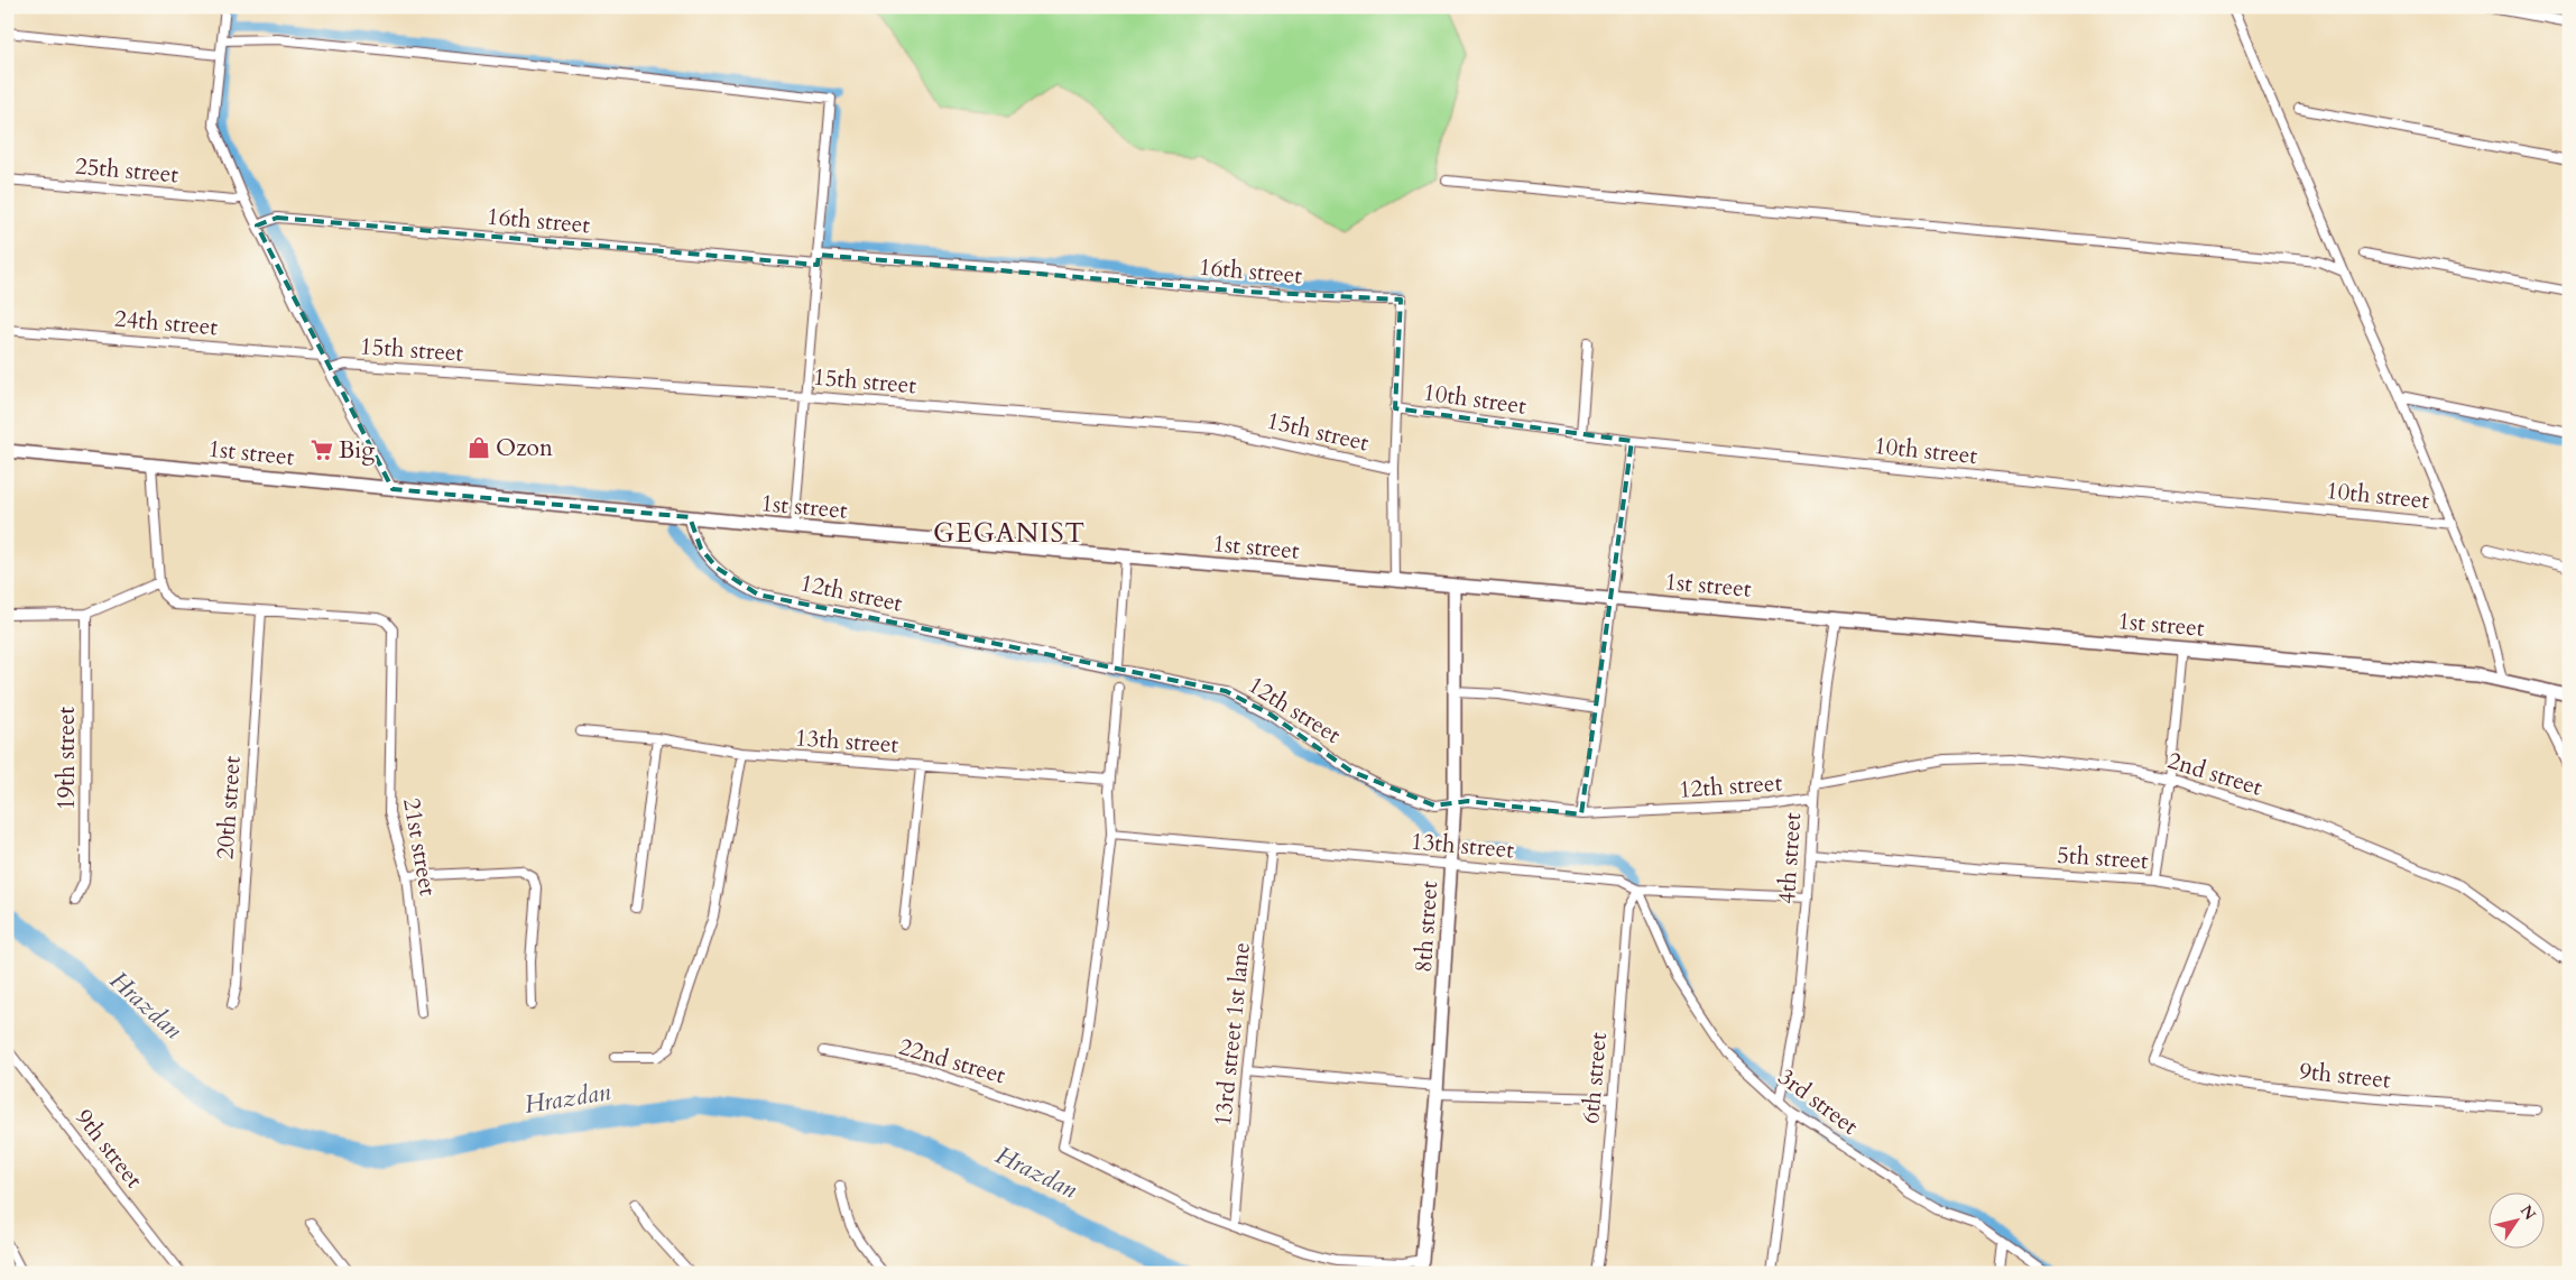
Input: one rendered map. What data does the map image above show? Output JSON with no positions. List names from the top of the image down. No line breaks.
{"streets":{"main road":["1st street","8th street"],"street":["25th street","16th street","24th street","15th street","10th street","12th street","13th street","19th street","2nd street","20th street","21st street","4th street","5th street","13rd street 1st lane","22nd street","9th street","6th street","3rd street"]},"crossings":[["16th street","15th street"],["16th street","10th street"],["16th street","1st street"],["1st street","12th street"],["1st street","4th street"],["1st street","8th street"],["12th street","4th street"],["12th street","8th street"],["13th street","4th street"],["13th street","8th street"],["13th street","13rd street 1st lane"],["13th street","6th street"],["13th street","3rd street"],["2nd street","4th street"],["20th street","21st street"],["4th street","5th street"],["4th street","3rd street"],["5th street","9th street"],["6th street","3rd street"]],"districts":["GEGANIST"],"water":["Hrazdan"],"places":{"shop":["Ozon"],"supermarket":["Big"]},"north":"top right"}
